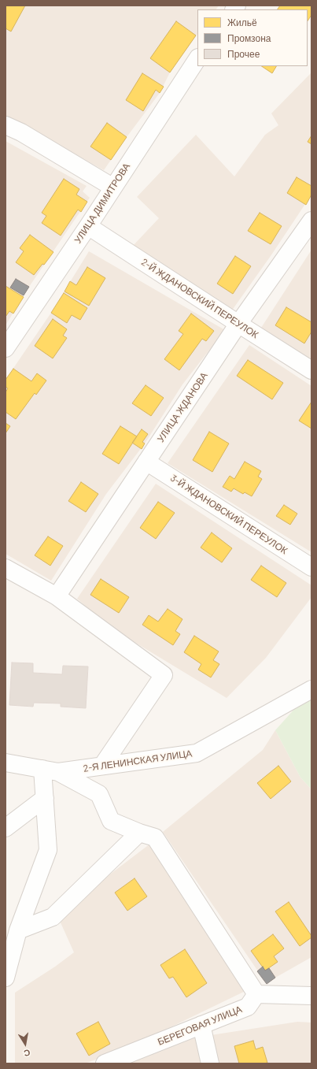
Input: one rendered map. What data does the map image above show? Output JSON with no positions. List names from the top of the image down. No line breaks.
{"streets":{"street":["УЛИЦА ДИМИТРОВА","2-Й ЖДАНОВСКИЙ ПЕРЕУЛОК","УЛИЦА ЖДАНОВА","3-Й ЖДАНОВСКИЙ ПЕРЕУЛОК","2-Я ЛЕНИНСКАЯ УЛИЦА","БЕРЕГОВАЯ УЛИЦА"]},"crossings":[["УЛИЦА ДИМИТРОВА","2-Й ЖДАНОВСКИЙ ПЕРЕУЛОК"],["2-Й ЖДАНОВСКИЙ ПЕРЕУЛОК","УЛИЦА ЖДАНОВА"],["УЛИЦА ЖДАНОВА","3-Й ЖДАНОВСКИЙ ПЕРЕУЛОК"]],"legend":["Жильё","Промзона","Прочее"],"north":"bottom"}
